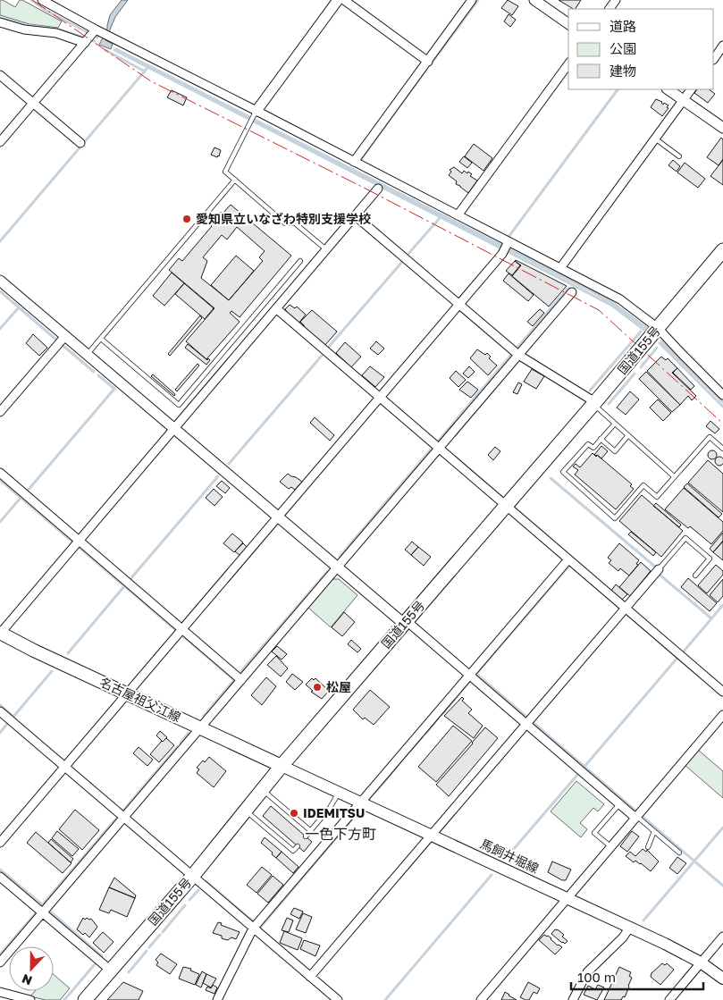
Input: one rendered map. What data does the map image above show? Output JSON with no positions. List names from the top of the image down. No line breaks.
{"streets":{"highway":["国道155号"],"main road":["名古屋祖父江線","馬飼井堀線"]},"crossings":[["国道155号","名古屋祖父江線"],["国道155号","馬飼井堀線"],["名古屋祖父江線","馬飼井堀線"]],"districts":["一色下方町"],"places":["愛知県立いなざわ特別支援学校","松屋","IDEMITSU"],"legend":["道路","公園","建物"],"scale_bar":"100 m","north":"bottom"}
